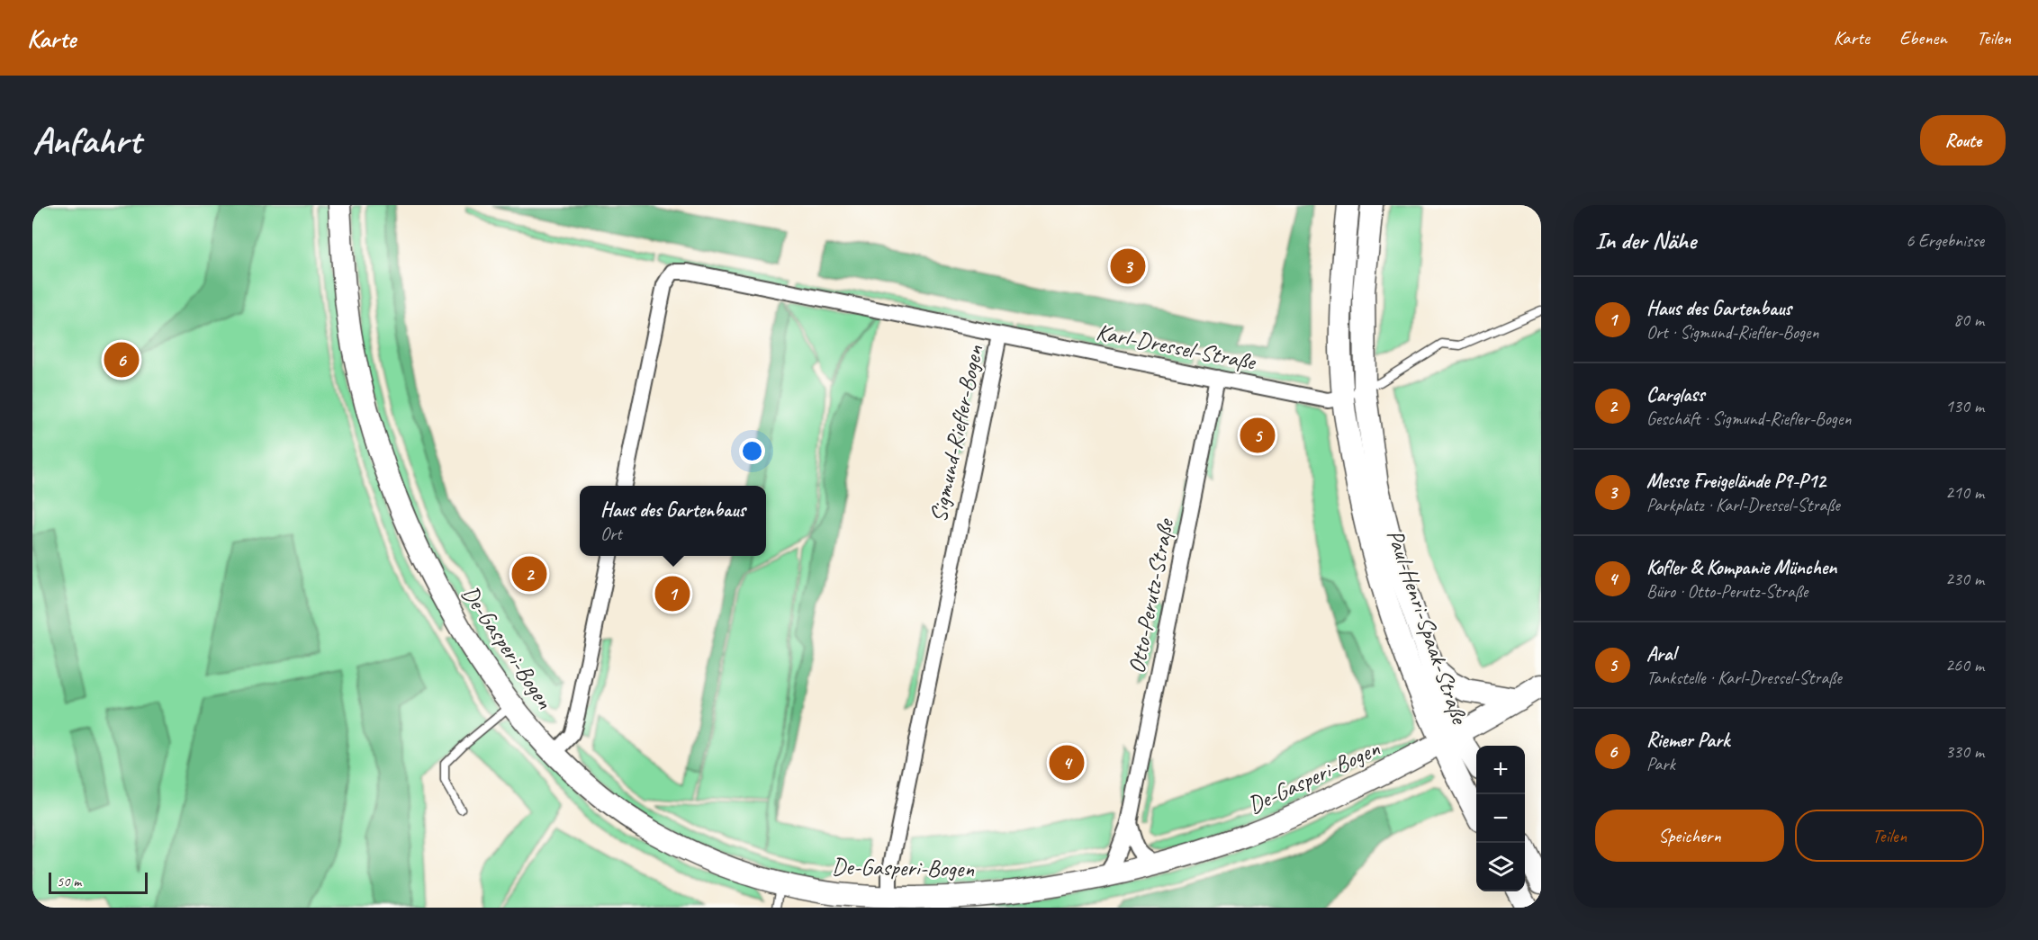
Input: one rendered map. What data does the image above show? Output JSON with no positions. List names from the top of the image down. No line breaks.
{"streets":{"main road":["Paul-Henri-Spaak-Straße","De-Gasperi-Bogen"],"street":["Karl-Dressel-Straße","Sigmund-Riefler-Bogen","Otto-Perutz-Straße"]},"crossings":[["Karl-Dressel-Straße","Sigmund-Riefler-Bogen"],["Karl-Dressel-Straße","Otto-Perutz-Straße"],["Karl-Dressel-Straße","Paul-Henri-Spaak-Straße"],["Sigmund-Riefler-Bogen","De-Gasperi-Bogen"],["Otto-Perutz-Straße","De-Gasperi-Bogen"],["Paul-Henri-Spaak-Straße","De-Gasperi-Bogen"]],"scale_bar":"50 m","page":{"header":"Karte","nav":["Karte","Ebenen","Teilen"],"buttons":["Route",["Speichern","Teilen"]],"title":"Anfahrt","heading":["In der Nähe","6 Ergebnisse"],"pins":["3","6","5","2","1","4"],"list":[{"mark":"1","name":"Haus des Gartenbaus","note":"Ort · Sigmund-Riefler-Bogen","value":"80 m"},{"mark":"2","name":"Carglass","note":"Geschäft · Sigmund-Riefler-Bogen","value":"130 m"},{"mark":"3","name":"Messe Freigelände P9-P12","note":"Parkplatz · Karl-Dressel-Straße","value":"210 m"},{"mark":"4","name":"Kofler & Kompanie München","note":"Büro · Otto-Perutz-Straße","value":"230 m"},{"mark":"5","name":"Aral","note":"Tankstelle · Karl-Dressel-Straße","value":"260 m"},{"mark":"6","name":"Riemer Park","note":"Park","value":"330 m"}],"popup":["Haus des Gartenbaus","Ort"],"map_buttons":["+","−"],"scale":"50 m"}}
